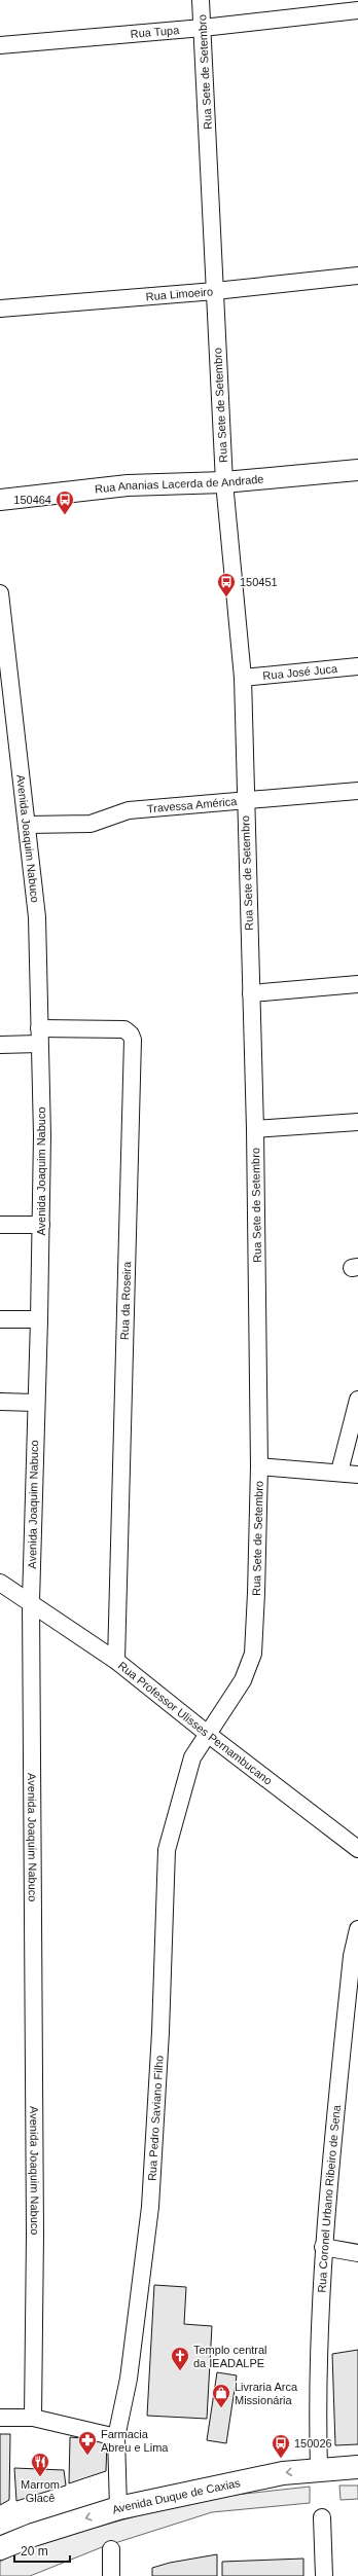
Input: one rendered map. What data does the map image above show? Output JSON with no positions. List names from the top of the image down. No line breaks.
{"streets":{"highway":["Avenida Duque de Caxias"],"street":["Rua Tupa","Rua Sete de Setembro","Rua Limoeiro","Rua Ananias Lacerda de Andrade","Rua José Juca","Travessa América","Avenida Joaquim Nabuco","Rua da Roseira","Rua Professor Ulisses Pernambucano","Rua Pedro Saviano Filho","Rua Coronel Urbano Ribeiro de Sena"]},"crossings":[["Rua Tupa","Rua Sete de Setembro"],["Rua Sete de Setembro","Rua Limoeiro"],["Rua Sete de Setembro","Rua Ananias Lacerda de Andrade"],["Rua Sete de Setembro","Rua José Juca"],["Rua Sete de Setembro","Travessa América"],["Rua Sete de Setembro","Rua Professor Ulisses Pernambucano"],["Rua Sete de Setembro","Rua Pedro Saviano Filho"],["Travessa América","Avenida Joaquim Nabuco"],["Avenida Joaquim Nabuco","Rua da Roseira"],["Avenida Joaquim Nabuco","Rua Professor Ulisses Pernambucano"],["Rua da Roseira","Rua Professor Ulisses Pernambucano"],["Rua Professor Ulisses Pernambucano","Rua Pedro Saviano Filho"],["Rua Pedro Saviano Filho","Avenida Duque de Caxias"],["Rua Coronel Urbano Ribeiro de Sena","Avenida Duque de Caxias"]],"one_way":["Avenida Duque de Caxias"],"places":{"bus stop":["150464","150451","150026"],"church":["Templo central da IEADALPE"],"shop":["Livraria Arca Missionária"],"pharmacy":["Farmacia Abreu e Lima"],"restaurant":["Marrom Glacê"]},"scale_bar":"20 m"}
